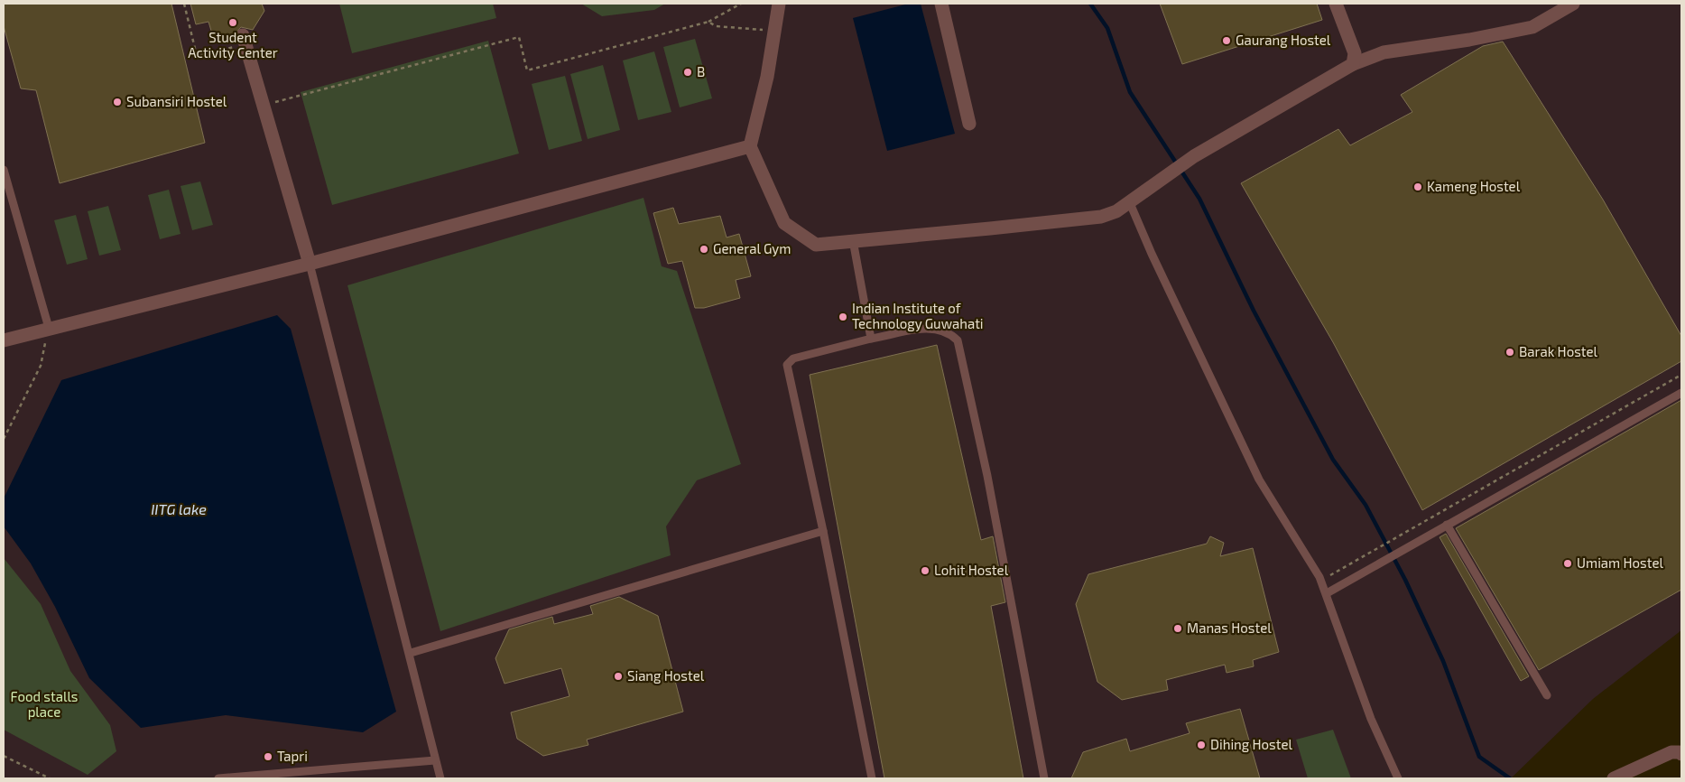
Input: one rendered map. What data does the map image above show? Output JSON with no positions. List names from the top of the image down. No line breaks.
{"water":["IITG lake"],"parks":["Food stalls place"],"places":["Student Activity Center","Gaurang Hostel","B","Subansiri Hostel","Kameng Hostel","General Gym","Indian Institute of Technology Guwahati","Barak Hostel","Umiam Hostel","Lohit Hostel","Manas Hostel","Siang Hostel","Dihing Hostel","Tapri"]}
